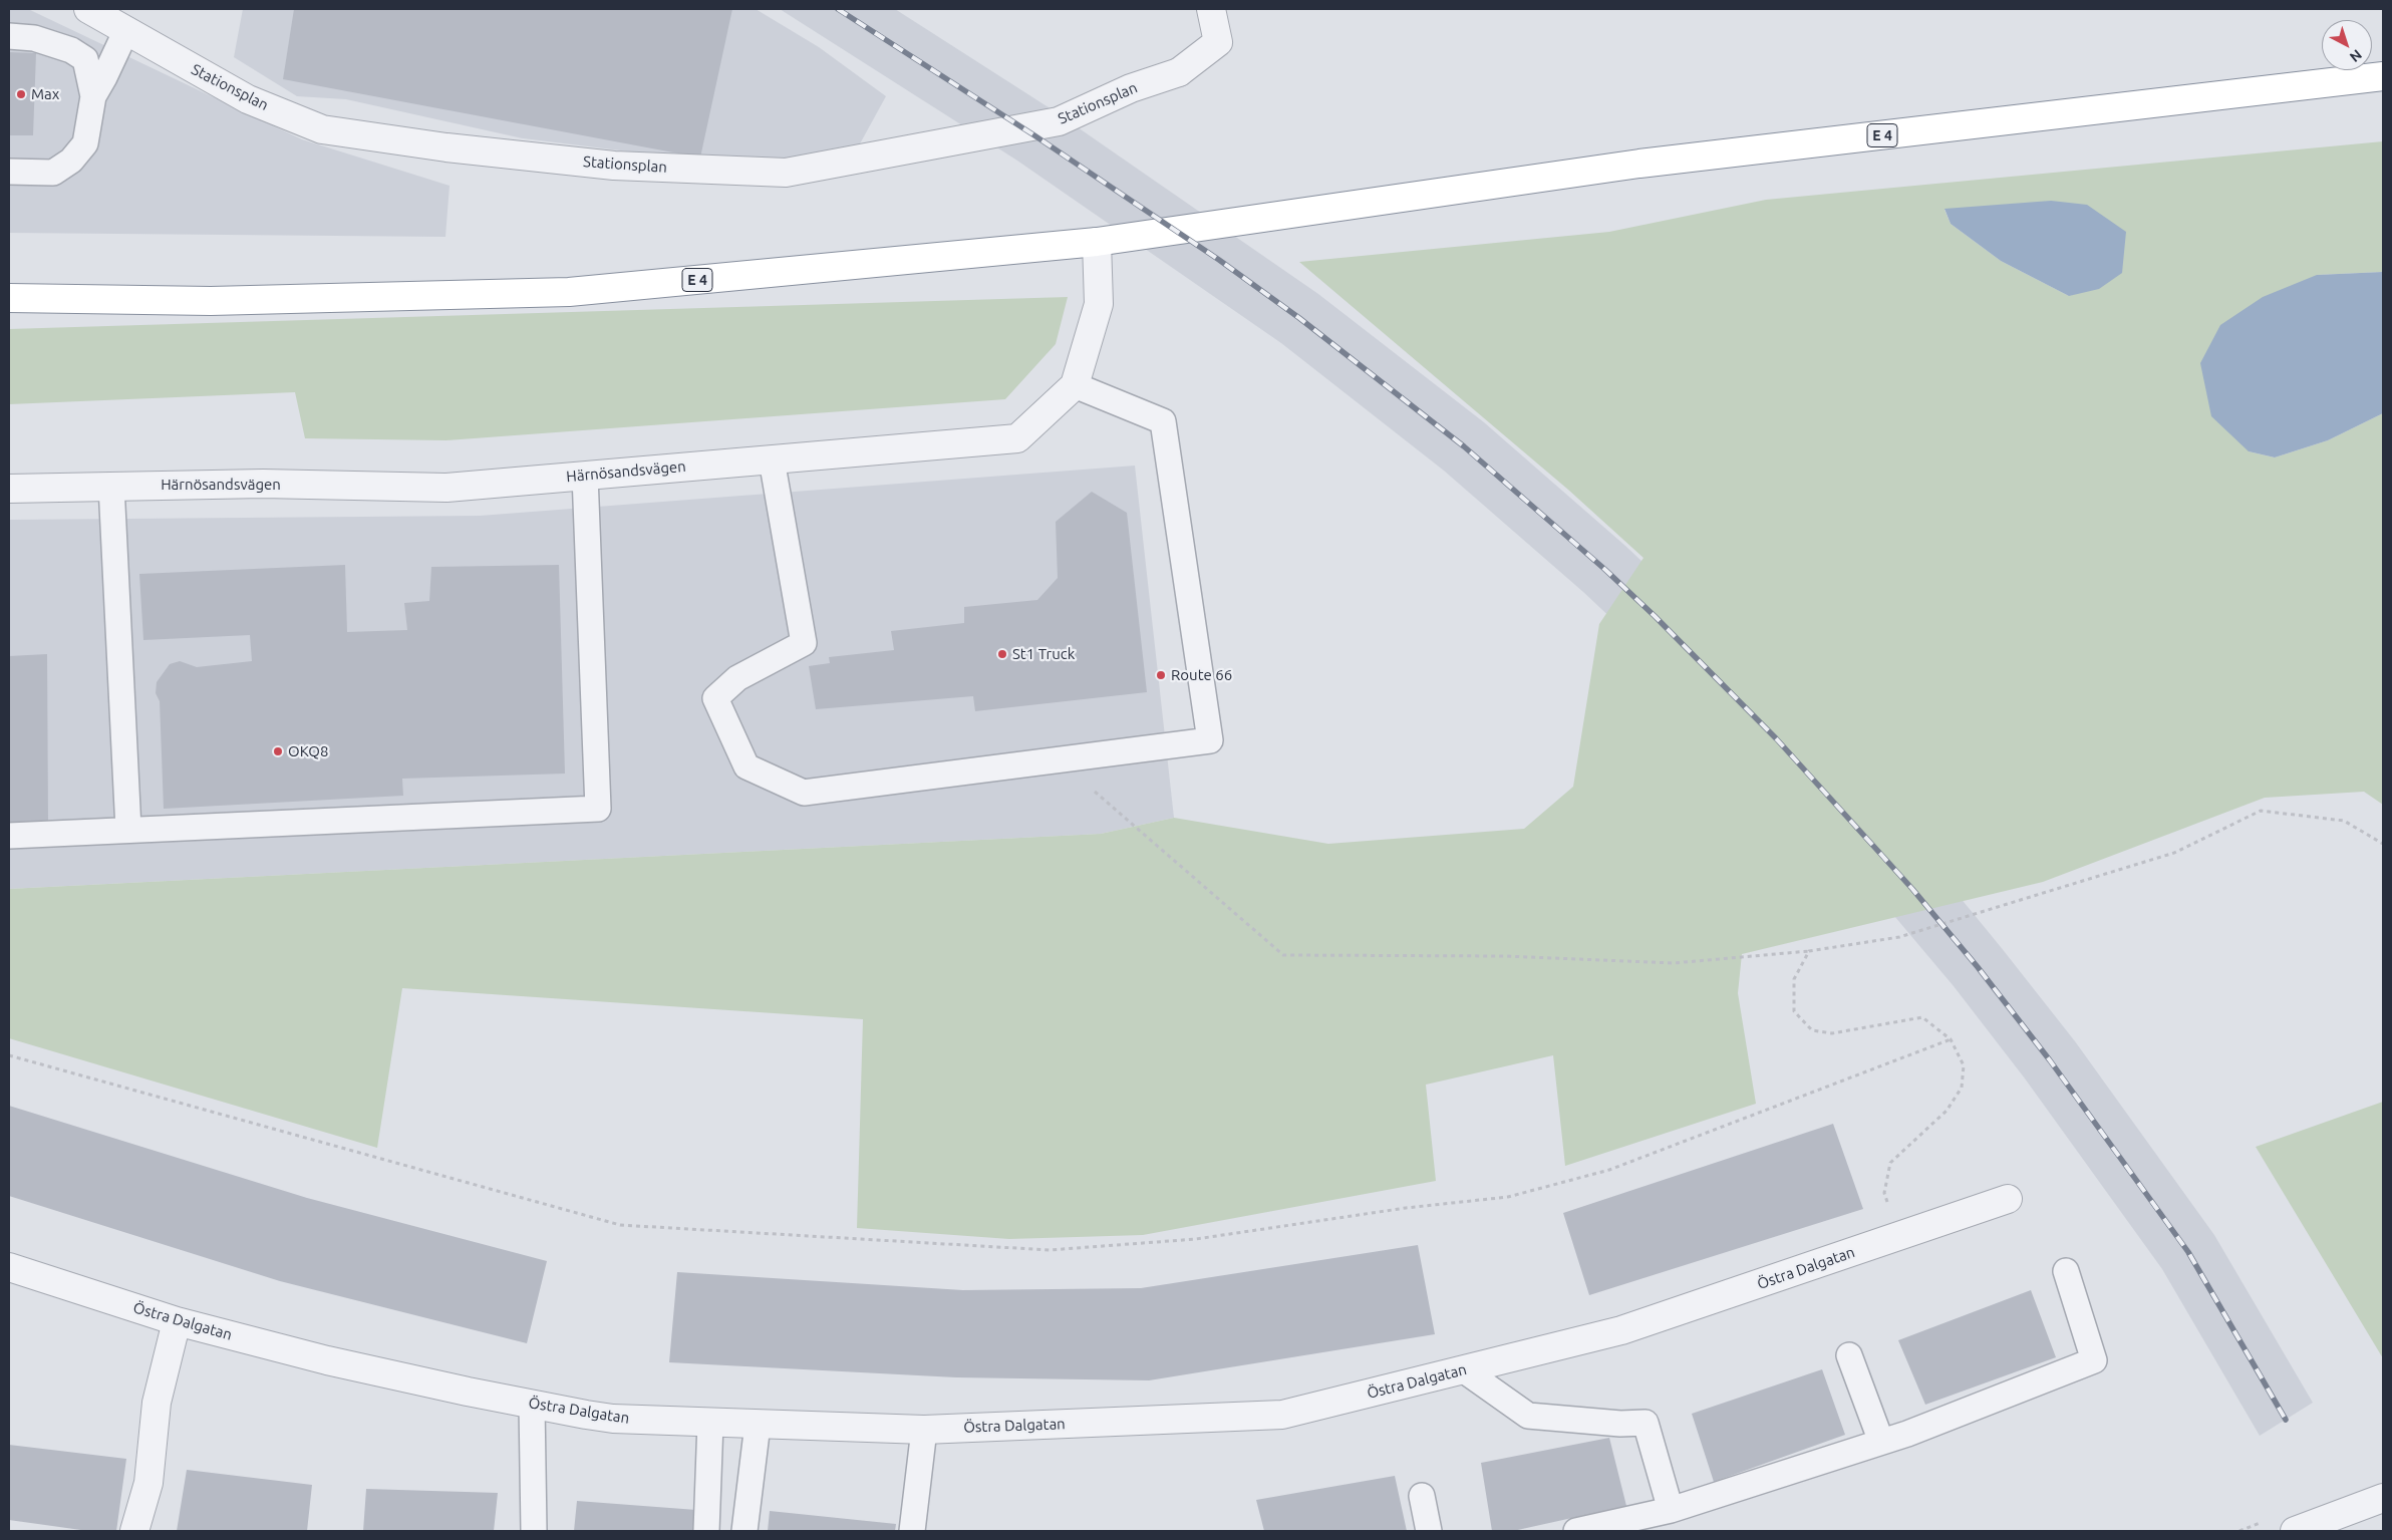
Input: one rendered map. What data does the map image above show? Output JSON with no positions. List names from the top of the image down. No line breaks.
{"streets":{"highway":["E 4"],"street":["Stationsplan","Härnösandsvägen","Östra Dalgatan"]},"places":["Max","St1 Truck","Route 66","OKQ8"],"north":"bottom right"}
